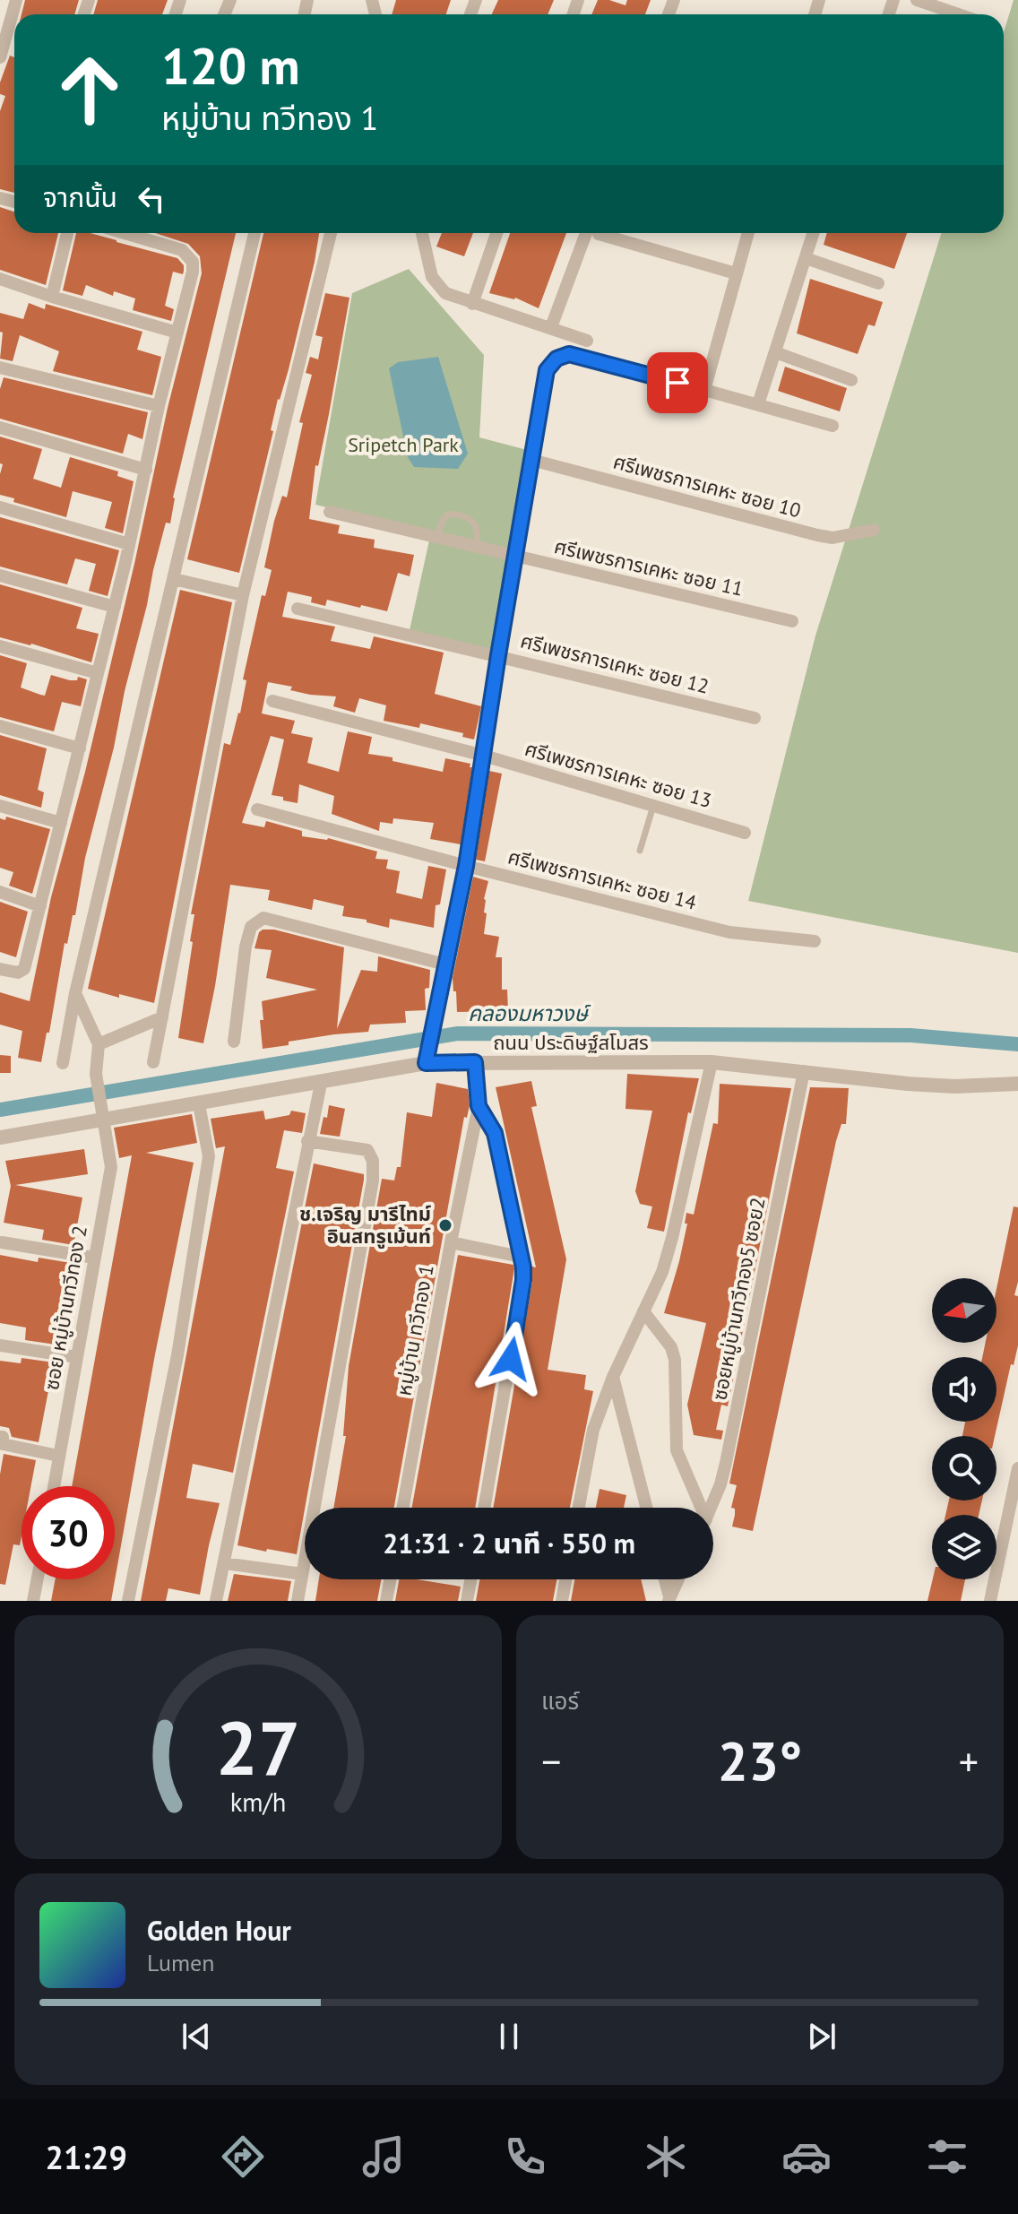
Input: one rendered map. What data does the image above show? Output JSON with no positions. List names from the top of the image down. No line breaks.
{"streets":{"street":["ศรีเพชรการเคหะ ซอย 10","ศรีเพชรการเคหะ ซอย 11","ศรีเพชรการเคหะ ซอย 12","ศรีเพชรการเคหะ ซอย 13","ศรีเพชรการเคหะ ซอย 14","ถนน ประดิษฐ์สโมสร","ซอยหมู่บ้านทวีทอง5 ซอย2","ซอย หมู่บ้านทวีทอง 2","หมู่บ้าน ทวีทอง 1"]},"crossings":[["ถนน ประดิษฐ์สโมสร","ซอยหมู่บ้านทวีทอง5 ซอย2"],["ถนน ประดิษฐ์สโมสร","ซอย หมู่บ้านทวีทอง 2"],["ถนน ประดิษฐ์สโมสร","หมู่บ้าน ทวีทอง 1"]],"water":["คลองมหาวงษ์"],"parks":["Sripetch Park"],"places":["ช.เจริญ มารีไทม์ อินสทรูเม้นท์"],"north":"left","page":{"turn":["120 m","หมู่บ้าน ทวีทอง 1"],"then":"จากนั้น","limit":"30","trip":"21:31 · 2 นาที · 550 m","tile":"แอร์","heat":["−","23°","+"],"song":["Golden Hour","Lumen"],"tabs":"21:29","gauge":["27","km/h"]}}
